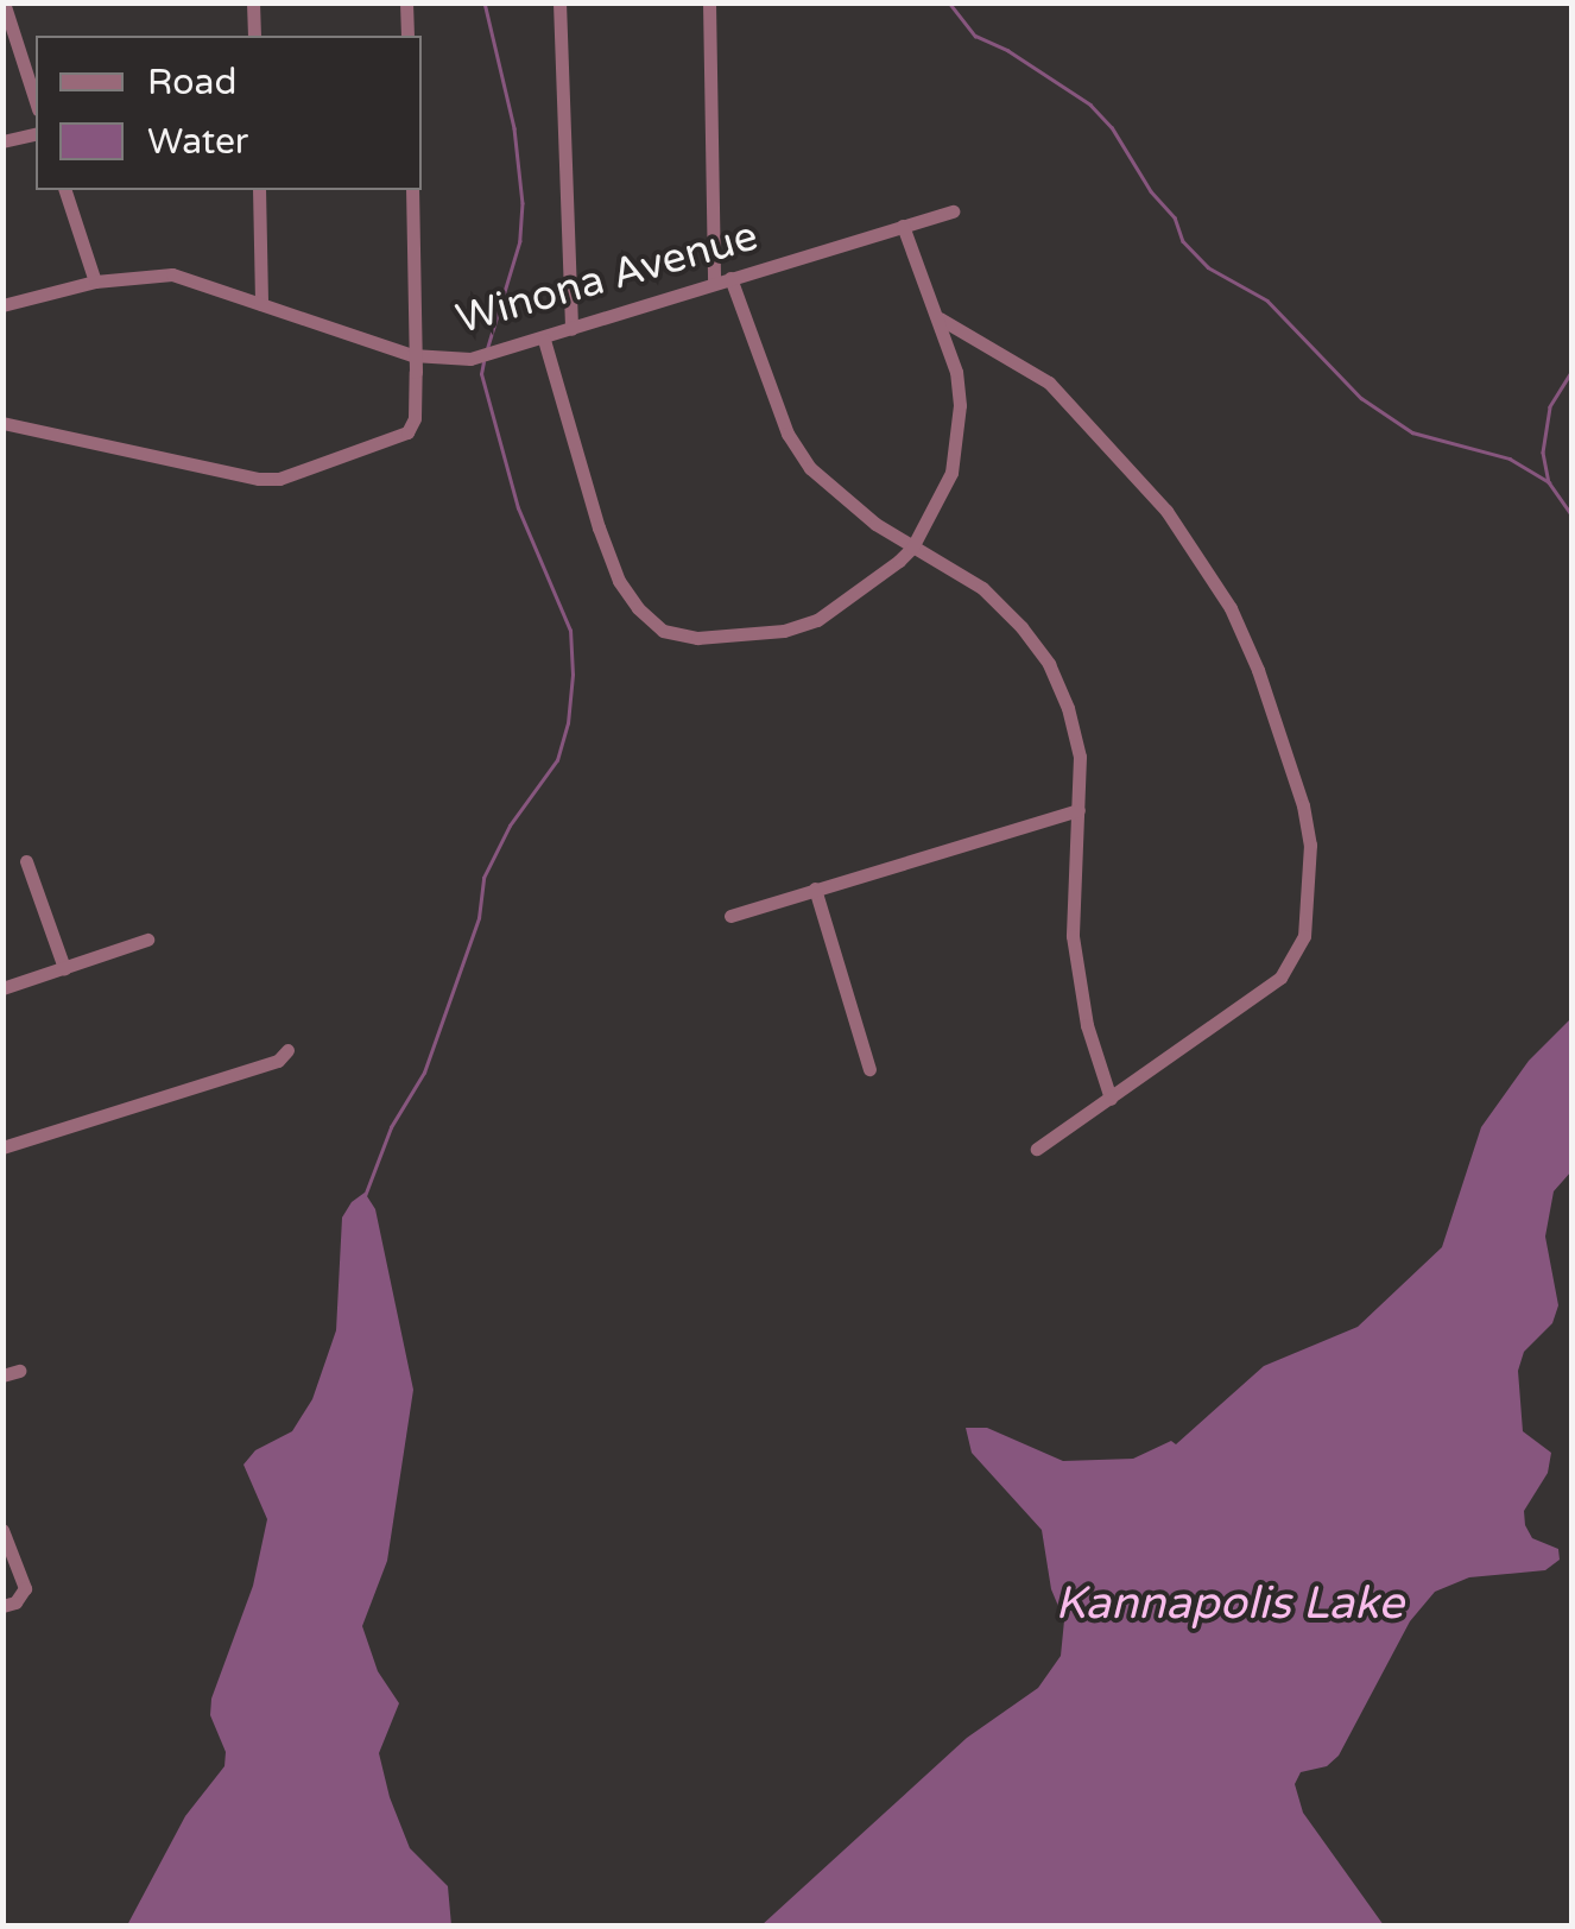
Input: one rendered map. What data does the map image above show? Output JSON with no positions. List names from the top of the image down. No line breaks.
{"streets":{"street":["Winona Avenue"]},"water":["Kannapolis Lake"],"legend":["Road","Water"]}
